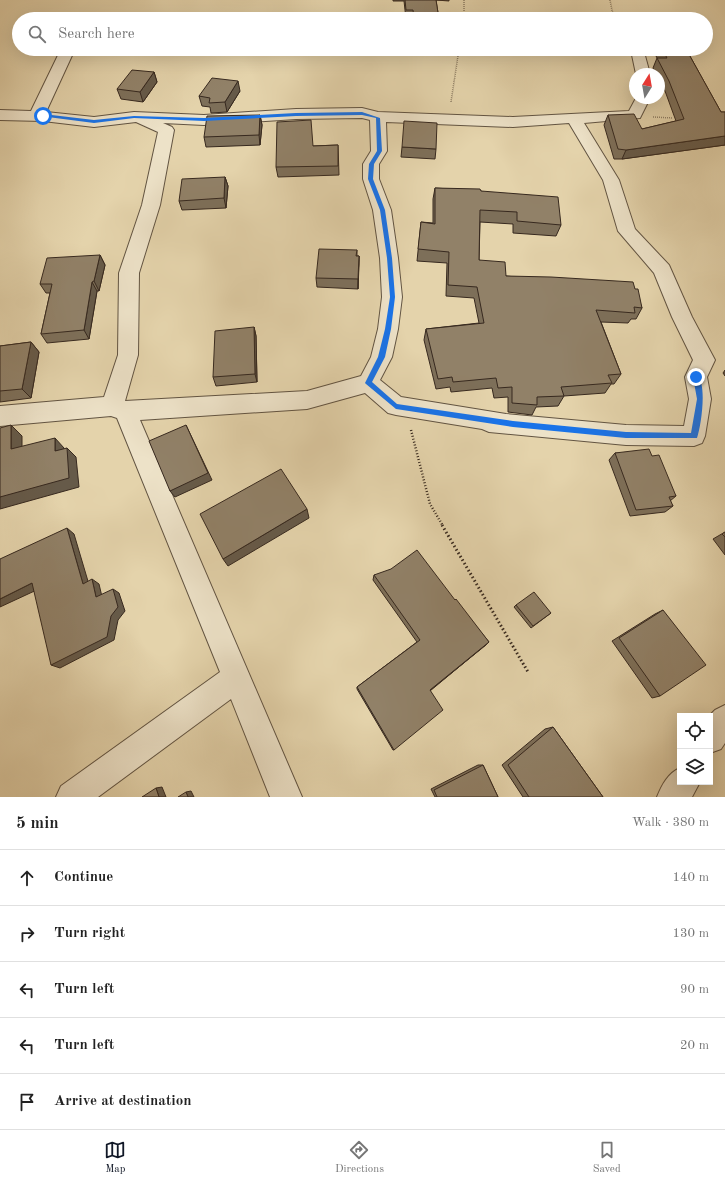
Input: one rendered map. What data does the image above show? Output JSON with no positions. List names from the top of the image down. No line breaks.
{"north":"top","page":{"search":"Search here","heading":["5 min","Walk · 380 m"],"list":[["Continue","140 m"],["Turn right","130 m"],["Turn left","90 m"],["Turn left","20 m"],"Arrive at destination"],"nav":["Map","Directions","Saved"]}}
